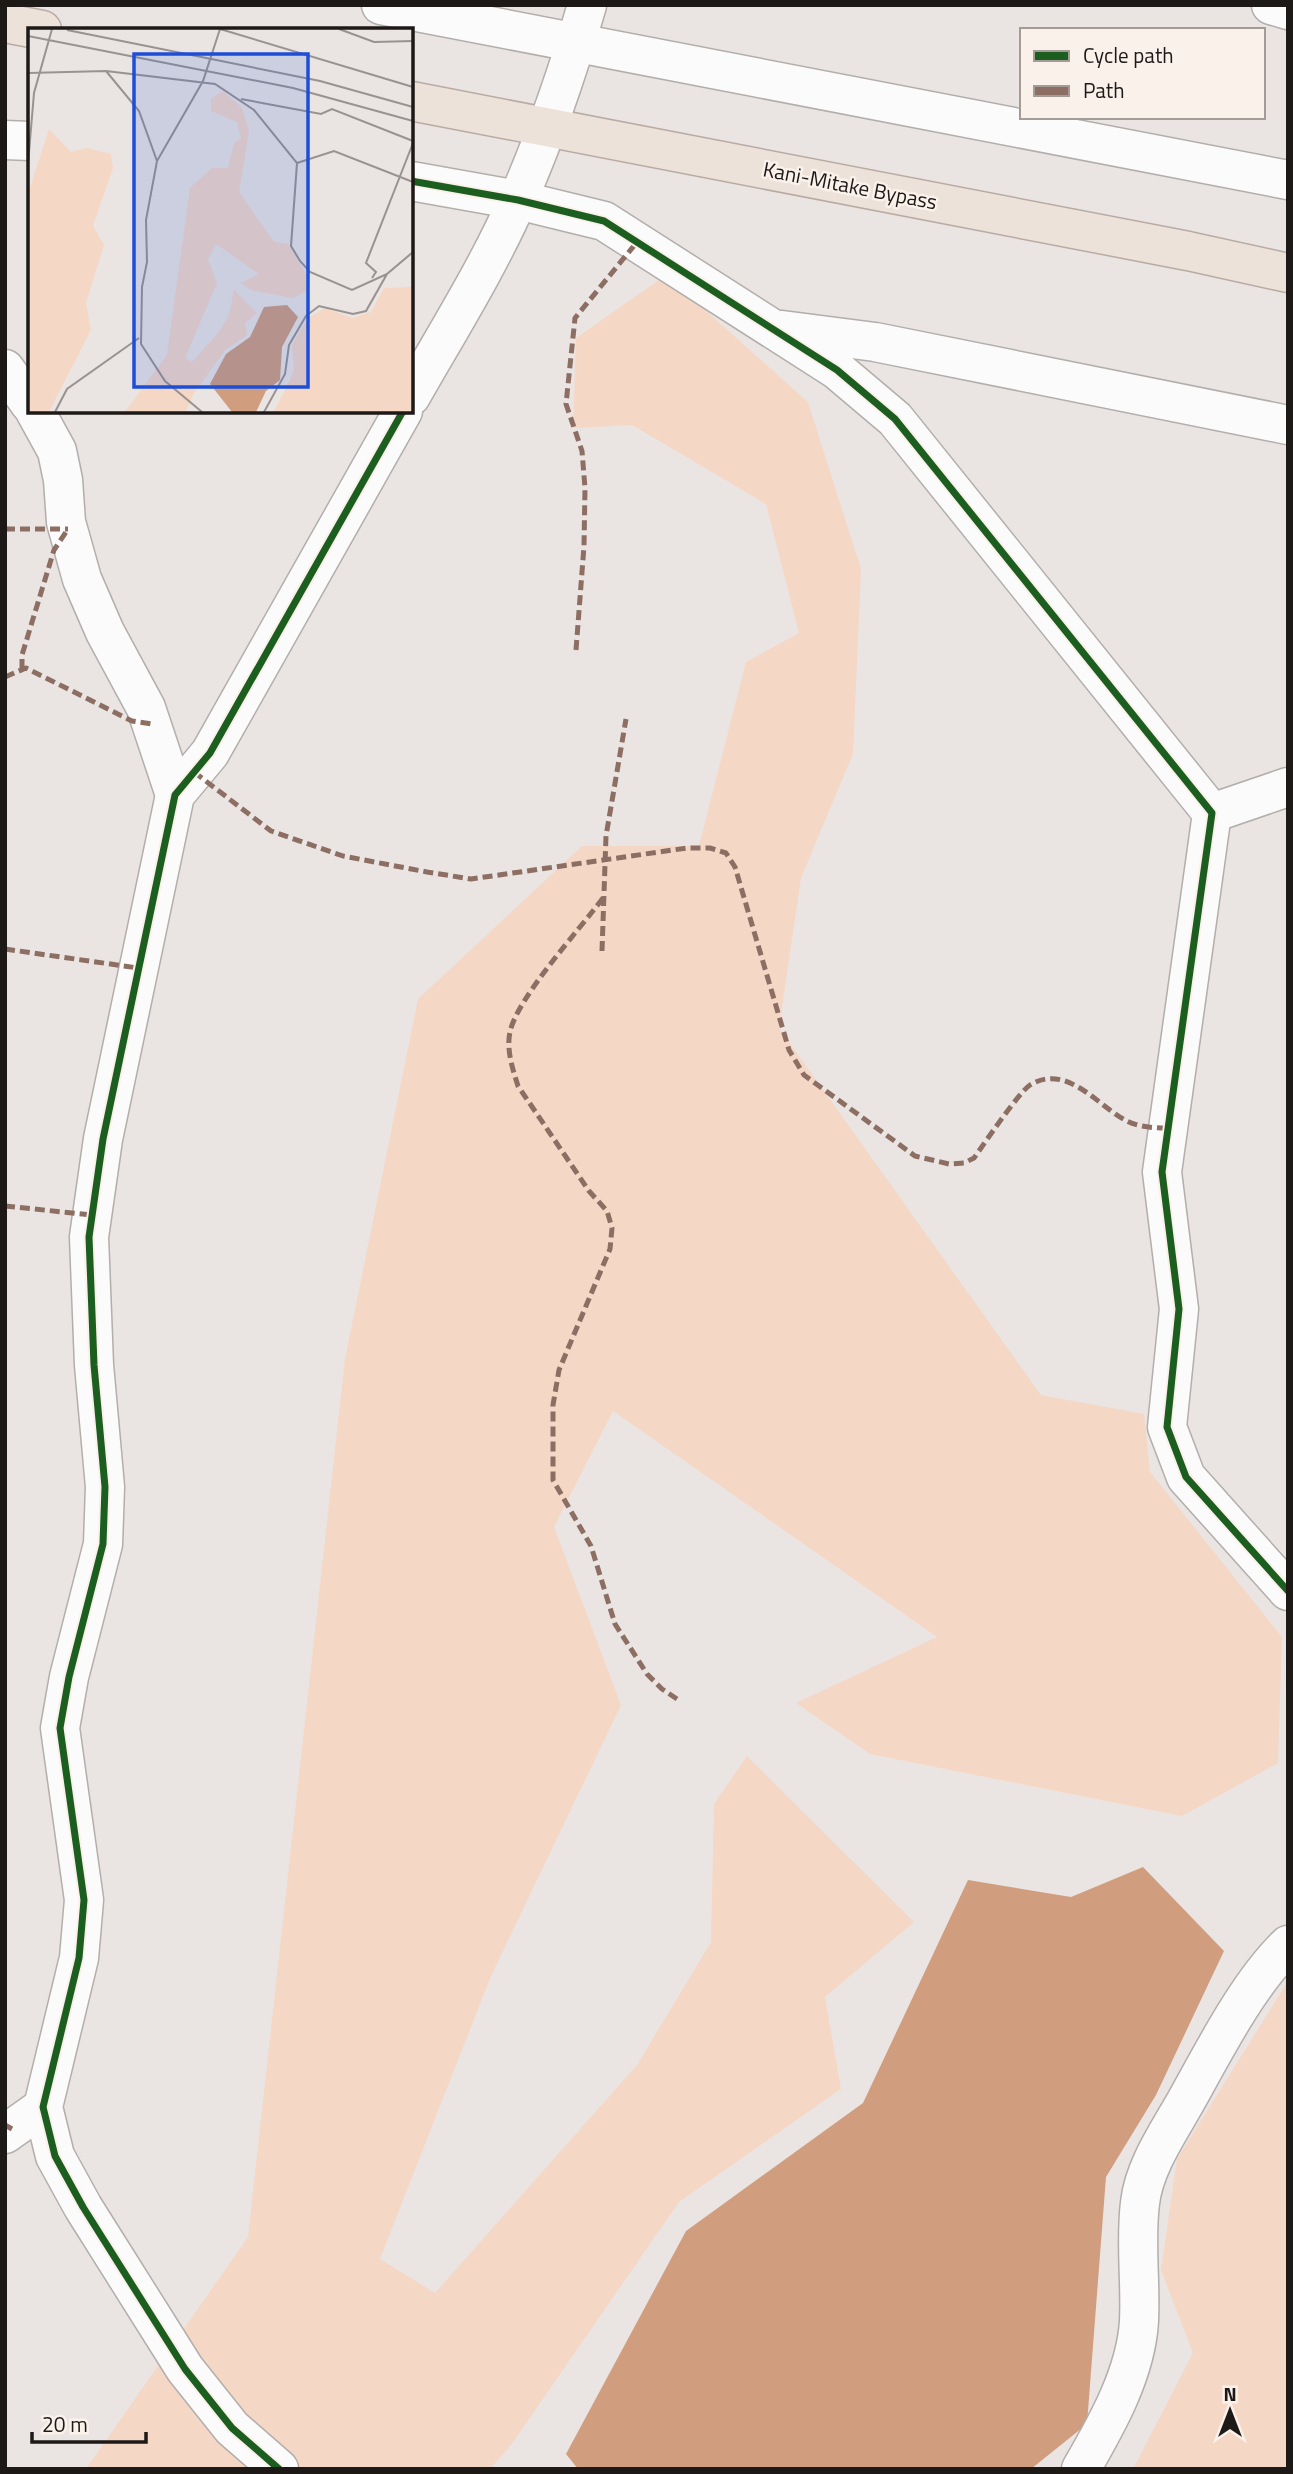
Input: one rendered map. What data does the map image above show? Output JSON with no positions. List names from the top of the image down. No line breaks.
{"streets":{"highway":["Kani-Mitake Bypass"]},"legend":["Cycle path","Path"],"scale_bar":"20 m","north":"top"}
